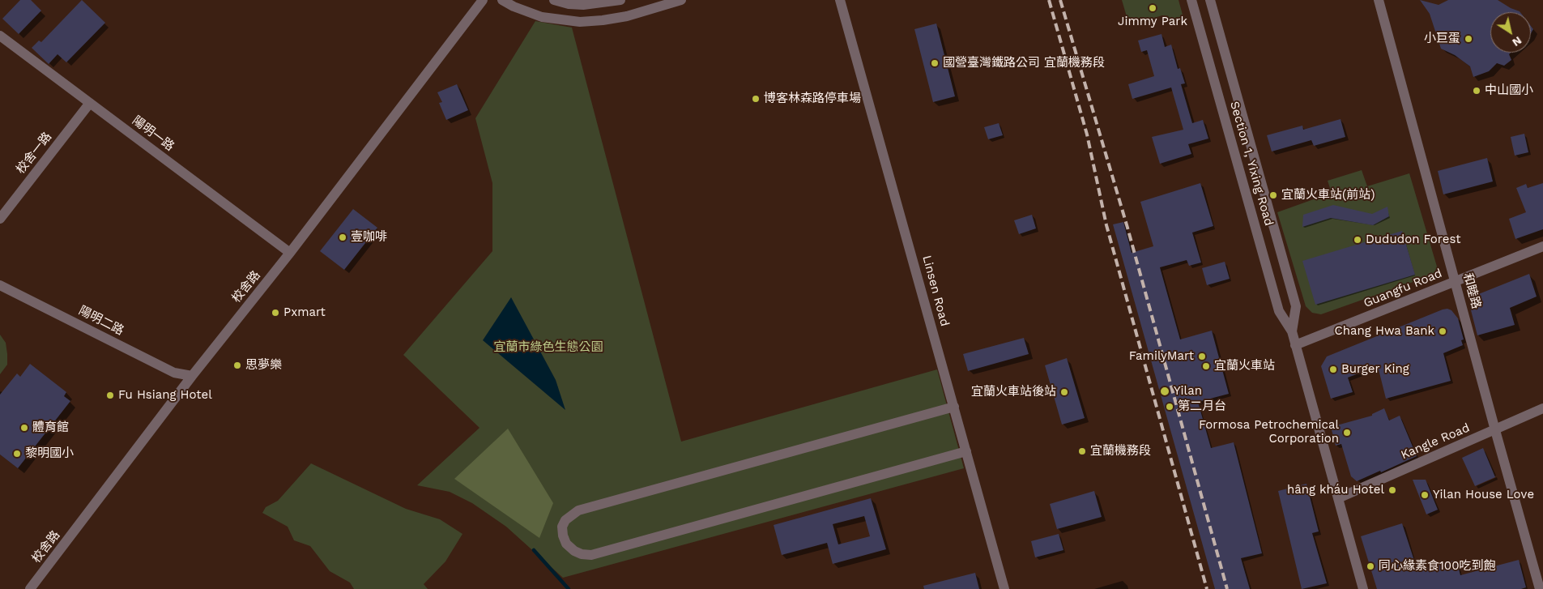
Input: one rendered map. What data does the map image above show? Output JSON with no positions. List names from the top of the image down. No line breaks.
{"streets":{"street":["陽明一路","校舍一路","Section 1, Yixing Road","校舍路","Guangfu Road","Linsen Road","和睦路","陽明二路","Kangle Road"]},"crossings":[["陽明一路","校舍一路"],["陽明一路","校舍路"],["Section 1, Yixing Road","Guangfu Road"],["Section 1, Yixing Road","Kangle Road"],["校舍路","陽明二路"],["Guangfu Road","和睦路"],["和睦路","Kangle Road"]],"parks":["宜蘭市綠色生態公園"],"places":["Jimmy Park","小巨蛋","國營臺灣鐵路公司 宜蘭機務段","中山國小","博客林森路停車場","宜蘭火車站(前站)","壹咖啡","Dududon Forest","Pxmart","Chang Hwa Bank","FamilyMart","思夢樂","宜蘭火車站","Burger King","Yilan","宜蘭火車站後站","Fu Hsiang Hotel","第二月台","體育館","Formosa Petrochemical Corporation","宜蘭機務段","黎明國小","hâng kháu Hotel","Yilan House Love","同心緣素食100吃到飽"],"north":"bottom right"}
